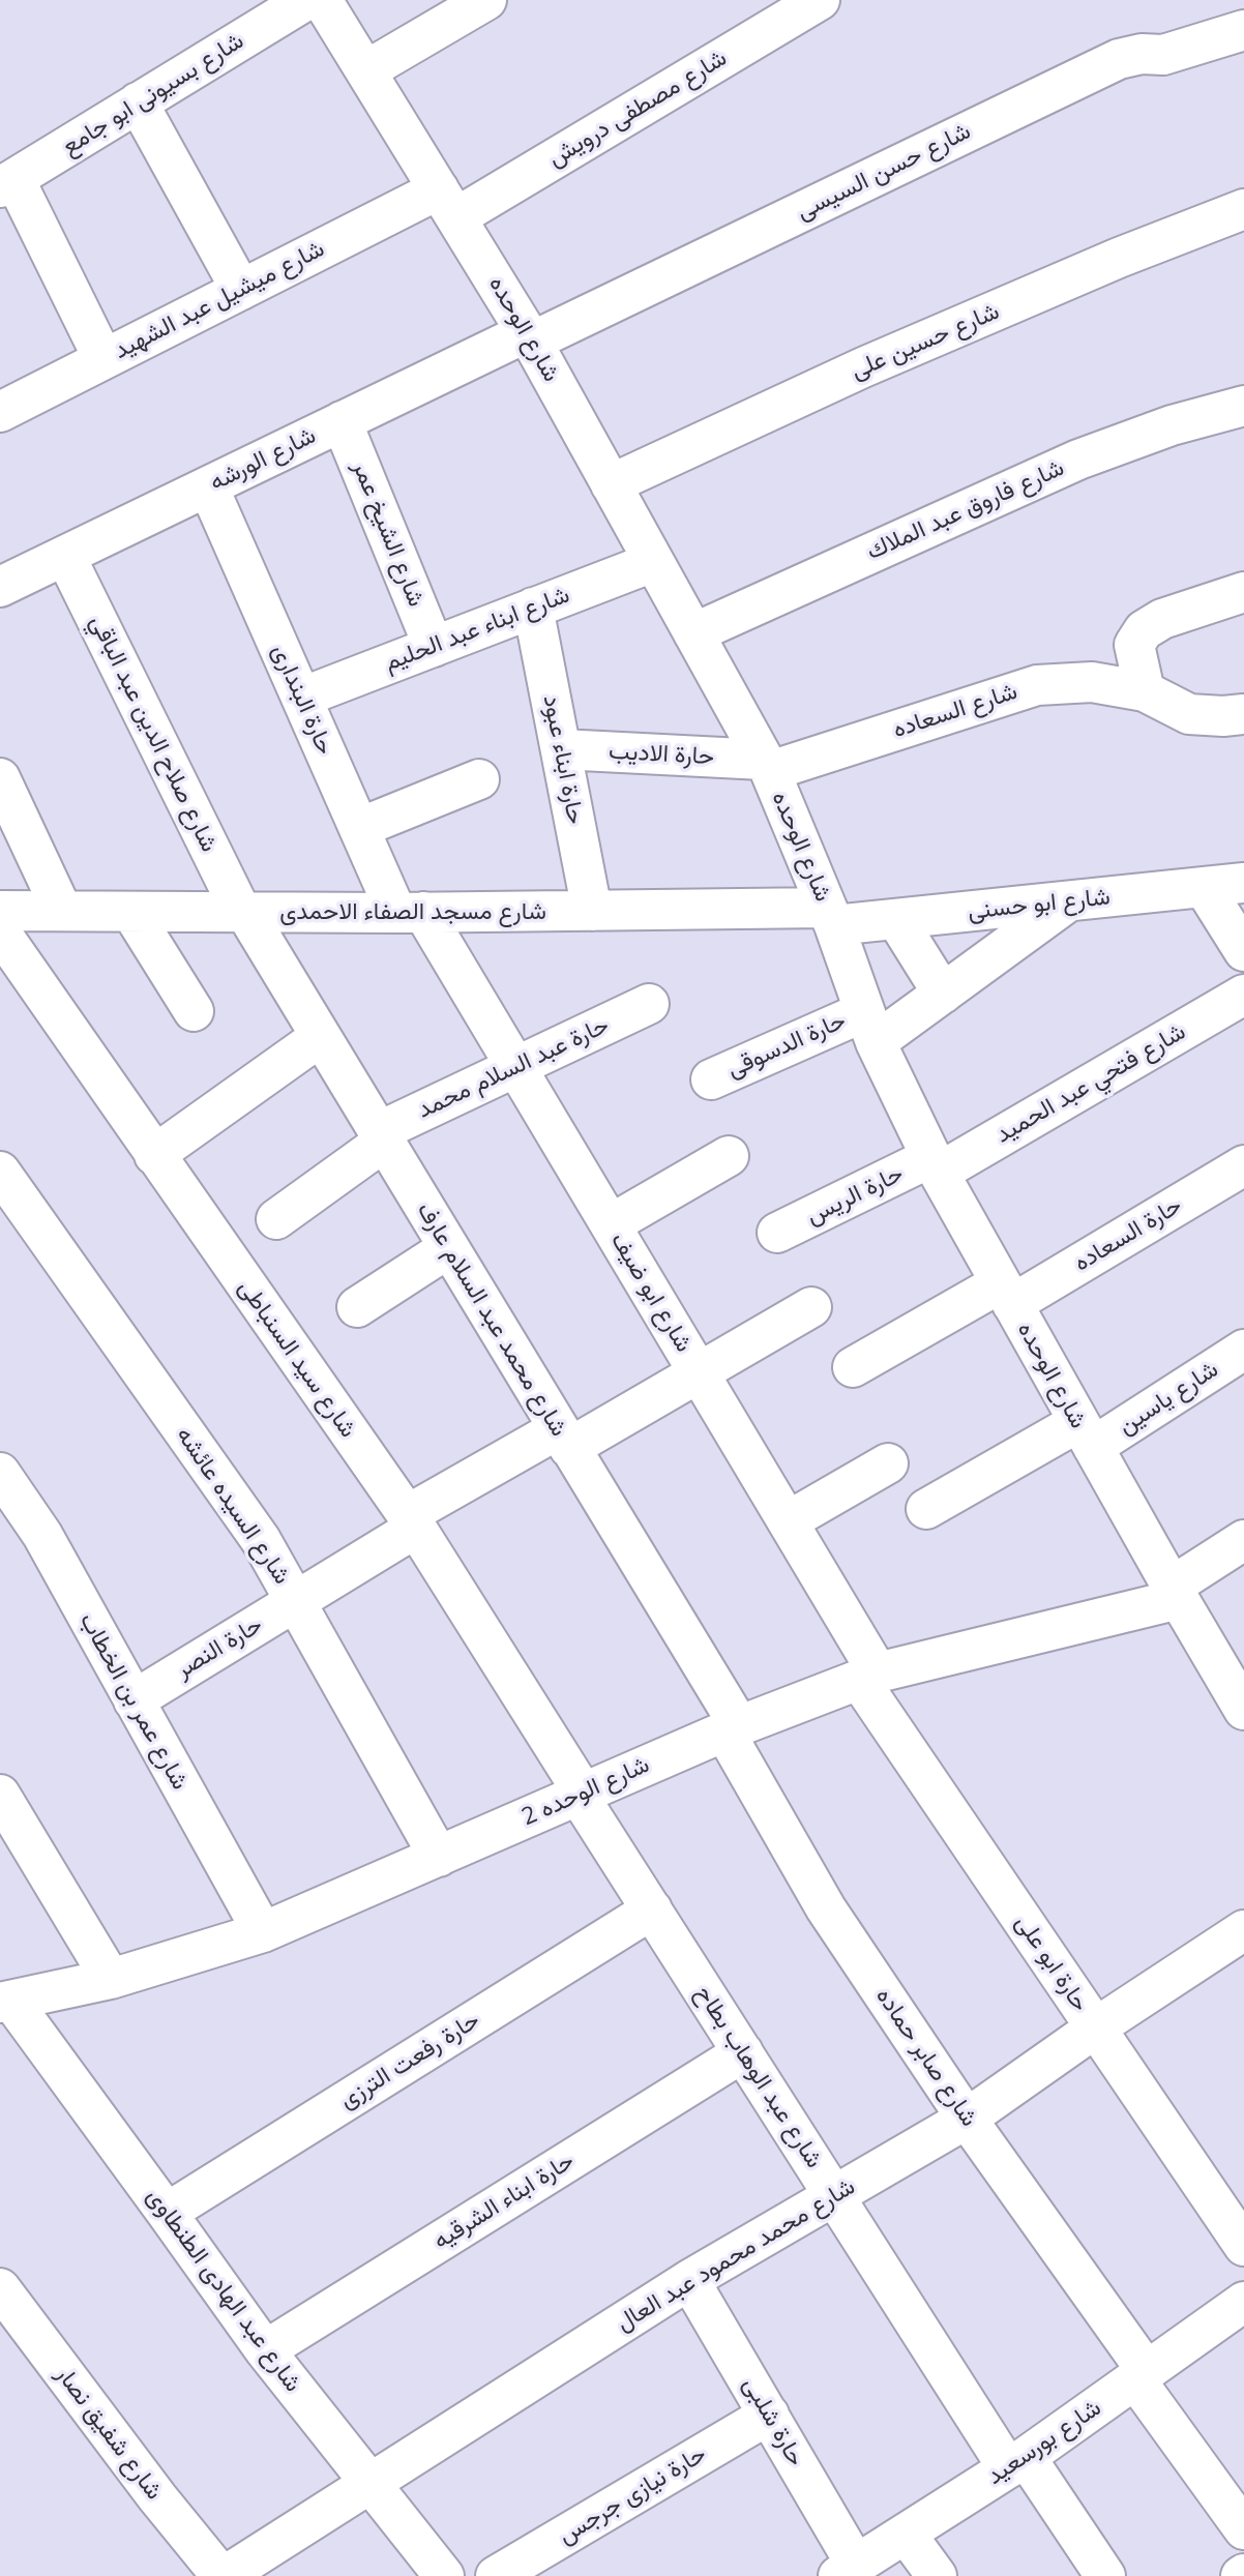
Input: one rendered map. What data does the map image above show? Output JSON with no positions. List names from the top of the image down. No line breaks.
{"streets":{"street":["شارع بسيونى ابو جامع","شارع مصطفى درويش","شارع حسن السيسى","شارع ميشيل عبد الشهيد","شارع الوحده","شارع حسين على","شارع الورشه","شارع فاروق عبد الملاك","شارع الشيخ عمر","شارع ابناء عبد الحليم","حارة البندارى","شارع السعاده","شارع صلاح الدين عبد الباقي","حارة الاديب","حارة ابناء عبود","شارع ابو حسنى","شارع مسجد الصفاء الاحمدى","حارة الدسوقى","حارة عبد السلام محمد","شارع فتحي عبد الحميد","حارة الريس","حارة السعاده","شارع ابو ضيف","شارع محمد عبد السلام عارف","شارع سيد السنباطى","شارع ياسين","شارع السيده عائشه","حارة النصر","شارع عمر بن الخطاب","شارع الوحده 2","حارة ابو على","شارع صابر حماده","حارة رفعت الترزى","شارع عبد الوهاب بطاح","حارة ابناء الشرقيه","شارع محمد محمود عبد العال","شارع عبد الهادى الطنطاوى","حارة شلبى","شارع شفيق نصار","شارع بورسعيد","حارة نيازى جرجس"]},"crossings":[["شارع مصطفى درويش","شارع ميشيل عبد الشهيد"],["شارع مصطفى درويش","شارع الوحده"],["شارع حسن السيسى","شارع الوحده"],["شارع حسن السيسى","شارع الورشه"],["شارع ميشيل عبد الشهيد","شارع الوحده"],["شارع الوحده","شارع حسين على"],["شارع الوحده","شارع الورشه"],["شارع الوحده","شارع فاروق عبد الملاك"],["شارع الوحده","شارع ابناء عبد الحليم"],["شارع الوحده","شارع السعاده"],["شارع الوحده","حارة الاديب"],["شارع الوحده","شارع ابو حسنى"],["شارع الوحده","شارع مسجد الصفاء الاحمدى"],["شارع الوحده","حارة الدسوقى"],["شارع الوحده","شارع فتحي عبد الحميد"],["شارع الوحده","حارة الريس"],["شارع الوحده","حارة السعاده"],["شارع الوحده","شارع ياسين"],["شارع الوحده","شارع الوحده 2"],["شارع الورشه","شارع الشيخ عمر"],["شارع الورشه","حارة البندارى"],["شارع الورشه","شارع صلاح الدين عبد الباقي"],["شارع الشيخ عمر","شارع ابناء عبد الحليم"],["شارع ابناء عبد الحليم","حارة البندارى"],["شارع ابناء عبد الحليم","حارة ابناء عبود"],["حارة البندارى","شارع مسجد الصفاء الاحمدى"],["حارة البندارى","شارع ابو ضيف"],["شارع السعاده","حارة الاديب"],["شارع صلاح الدين عبد الباقي","شارع مسجد الصفاء الاحمدى"],["شارع صلاح الدين عبد الباقي","شارع محمد عبد السلام عارف"],["حارة الاديب","حارة ابناء عبود"],["حارة ابناء عبود","شارع مسجد الصفاء الاحمدى"],["شارع ابو حسنى","شارع مسجد الصفاء الاحمدى"],["شارع ابو حسنى","حارة الدسوقى"],["شارع مسجد الصفاء الاحمدى","شارع ابو ضيف"],["شارع مسجد الصفاء الاحمدى","شارع محمد عبد السلام عارف"],["حارة عبد السلام محمد","شارع ابو ضيف"],["حارة عبد السلام محمد","شارع محمد عبد السلام عارف"],["شارع فتحي عبد الحميد","حارة الريس"],["شارع ابو ضيف","حارة النصر"],["شارع ابو ضيف","شارع الوحده 2"],["شارع ابو ضيف","حارة ابو على"],["شارع محمد عبد السلام عارف","حارة النصر"],["شارع محمد عبد السلام عارف","شارع الوحده 2"],["شارع محمد عبد السلام عارف","شارع صابر حماده"],["شارع سيد السنباطى","حارة النصر"],["شارع سيد السنباطى","شارع الوحده 2"],["شارع سيد السنباطى","شارع عبد الوهاب بطاح"],["شارع السيده عائشه","حارة النصر"],["شارع السيده عائشه","شارع الوحده 2"],["حارة النصر","شارع عمر بن الخطاب"],["شارع عمر بن الخطاب","شارع الوحده 2"],["شارع الوحده 2","حارة ابو على"],["شارع الوحده 2","شارع صابر حماده"],["شارع الوحده 2","شارع عبد الوهاب بطاح"],["شارع الوحده 2","شارع عبد الهادى الطنطاوى"],["حارة ابو على","شارع محمد محمود عبد العال"],["شارع صابر حماده","شارع محمد محمود عبد العال"],["شارع صابر حماده","شارع بورسعيد"],["حارة رفعت الترزى","شارع عبد الوهاب بطاح"],["حارة رفعت الترزى","شارع عبد الهادى الطنطاوى"],["شارع عبد الوهاب بطاح","حارة ابناء الشرقيه"],["شارع عبد الوهاب بطاح","شارع محمد محمود عبد العال"],["شارع عبد الوهاب بطاح","شارع بورسعيد"],["حارة ابناء الشرقيه","شارع عبد الهادى الطنطاوى"],["شارع محمد محمود عبد العال","شارع عبد الهادى الطنطاوى"],["شارع محمد محمود عبد العال","حارة شلبى"],["شارع محمد محمود عبد العال","شارع شفيق نصار"],["حارة شلبى","شارع بورسعيد"],["حارة شلبى","حارة نيازى جرجس"]]}
